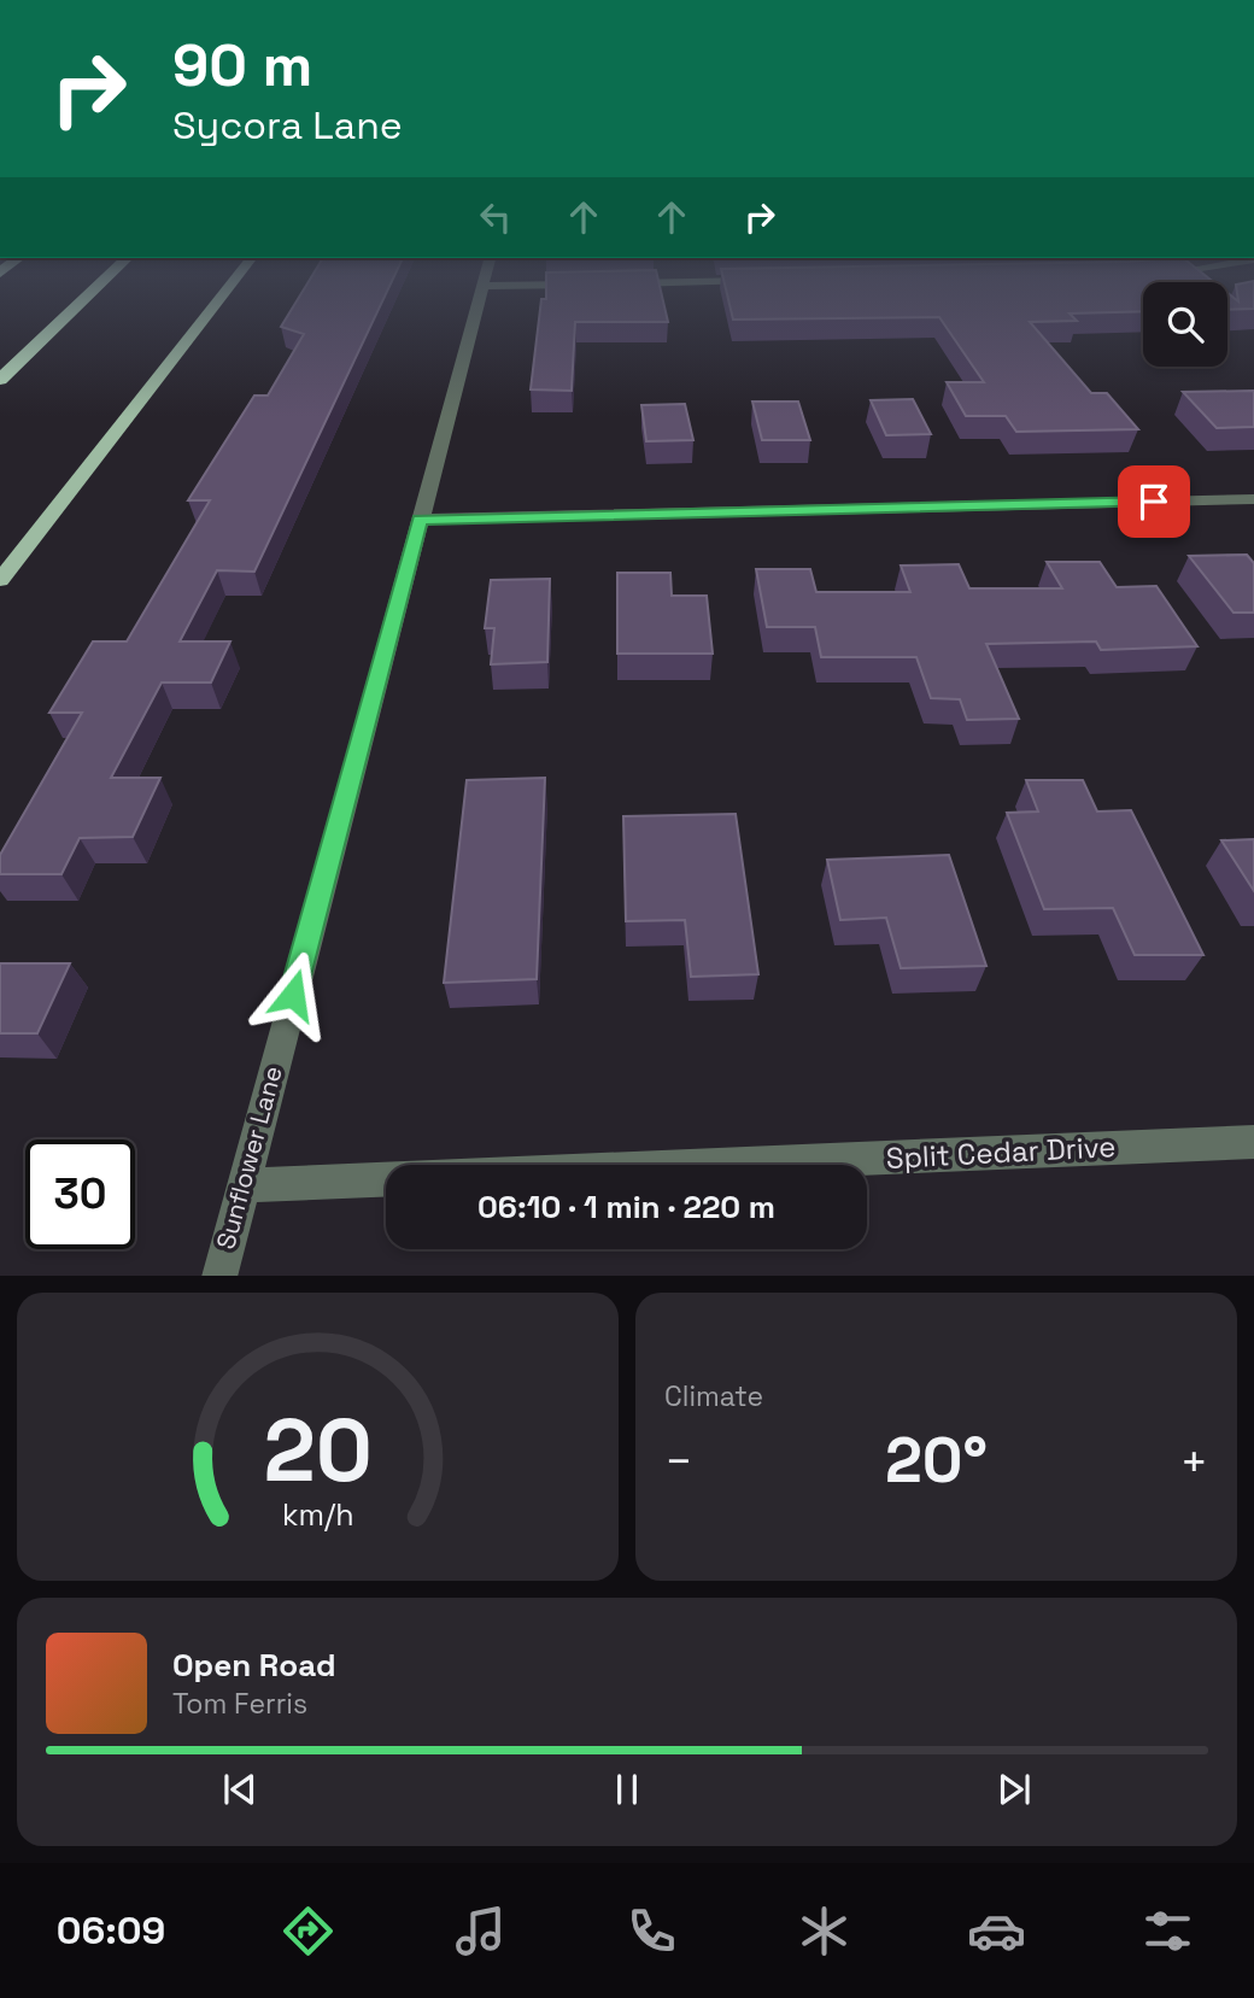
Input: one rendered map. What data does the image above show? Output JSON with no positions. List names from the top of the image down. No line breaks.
{"streets":{"street":["Split Cedar Drive","Sunflower Lane"]},"crossings":[["Split Cedar Drive","Sunflower Lane"]],"page":{"turn":["90 m","Sycora Lane"],"limit":"30","trip":"06:10 · 1 min · 220 m","tile":"Climate","heat":["−","20°","+"],"song":["Open Road","Tom Ferris"],"tabs":"06:09","gauge":["20","km/h"]}}
